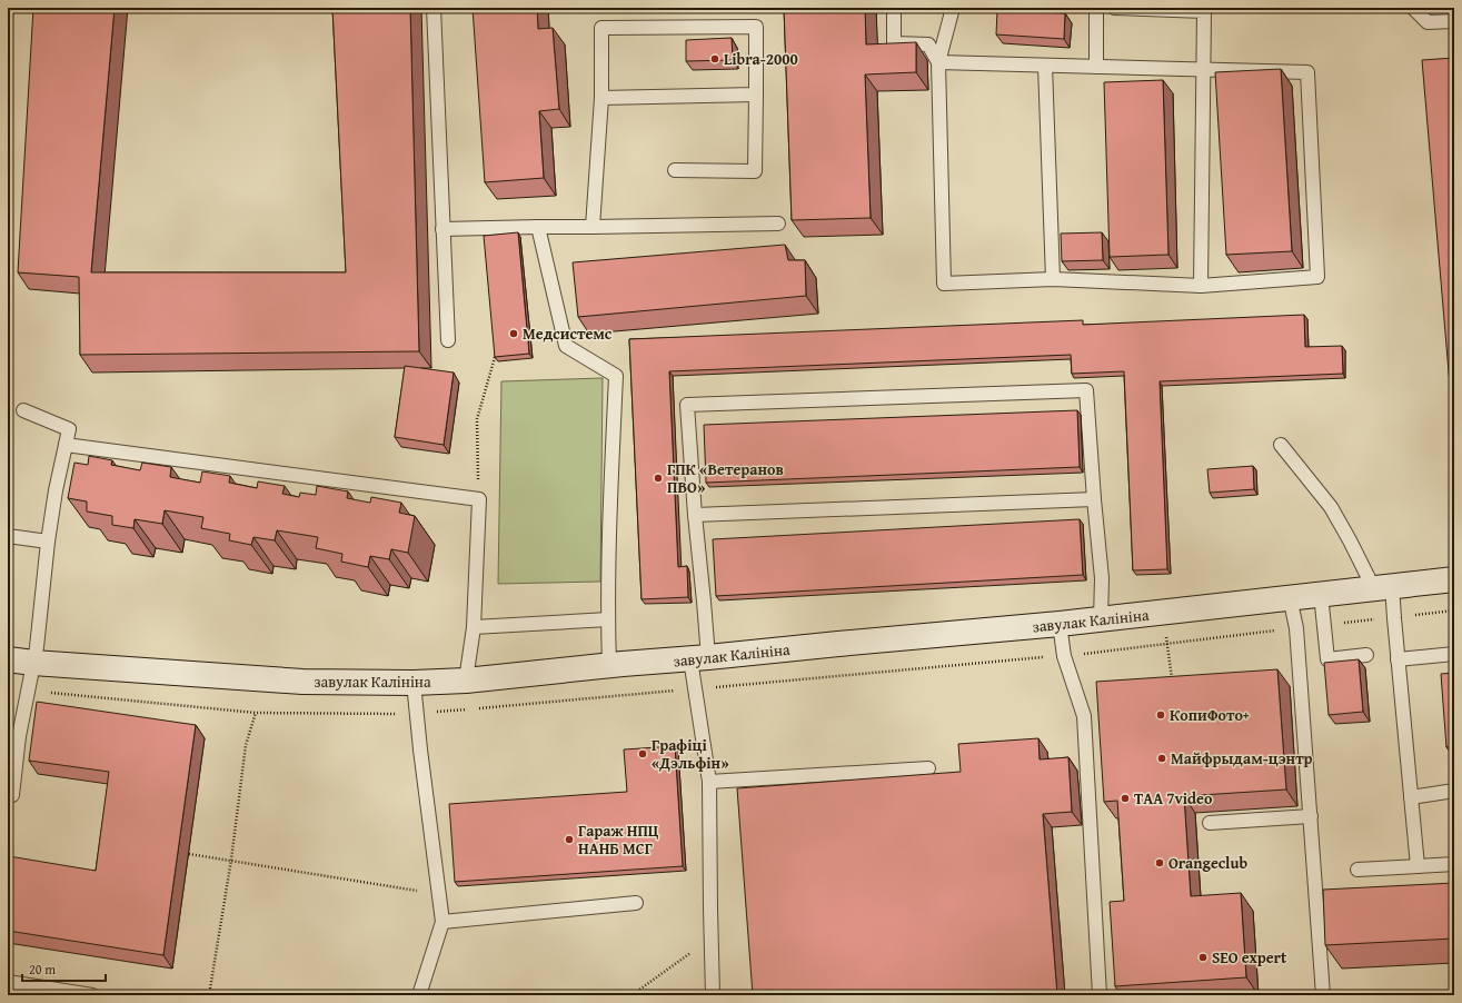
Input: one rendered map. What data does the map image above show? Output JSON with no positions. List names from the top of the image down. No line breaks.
{"streets":{"street":["завулак Калініна"]},"places":["Libra-2000","Медсистемс","ГПК «Ветеранов ПВО»","КопиФото+","Графіці «Дэльфін»","Майфрыдам-цэнтр","ТАА 7video","Гараж НПЦ НАНБ МСГ","Orangeclub","SEO expert"],"scale_bar":"20 m"}
